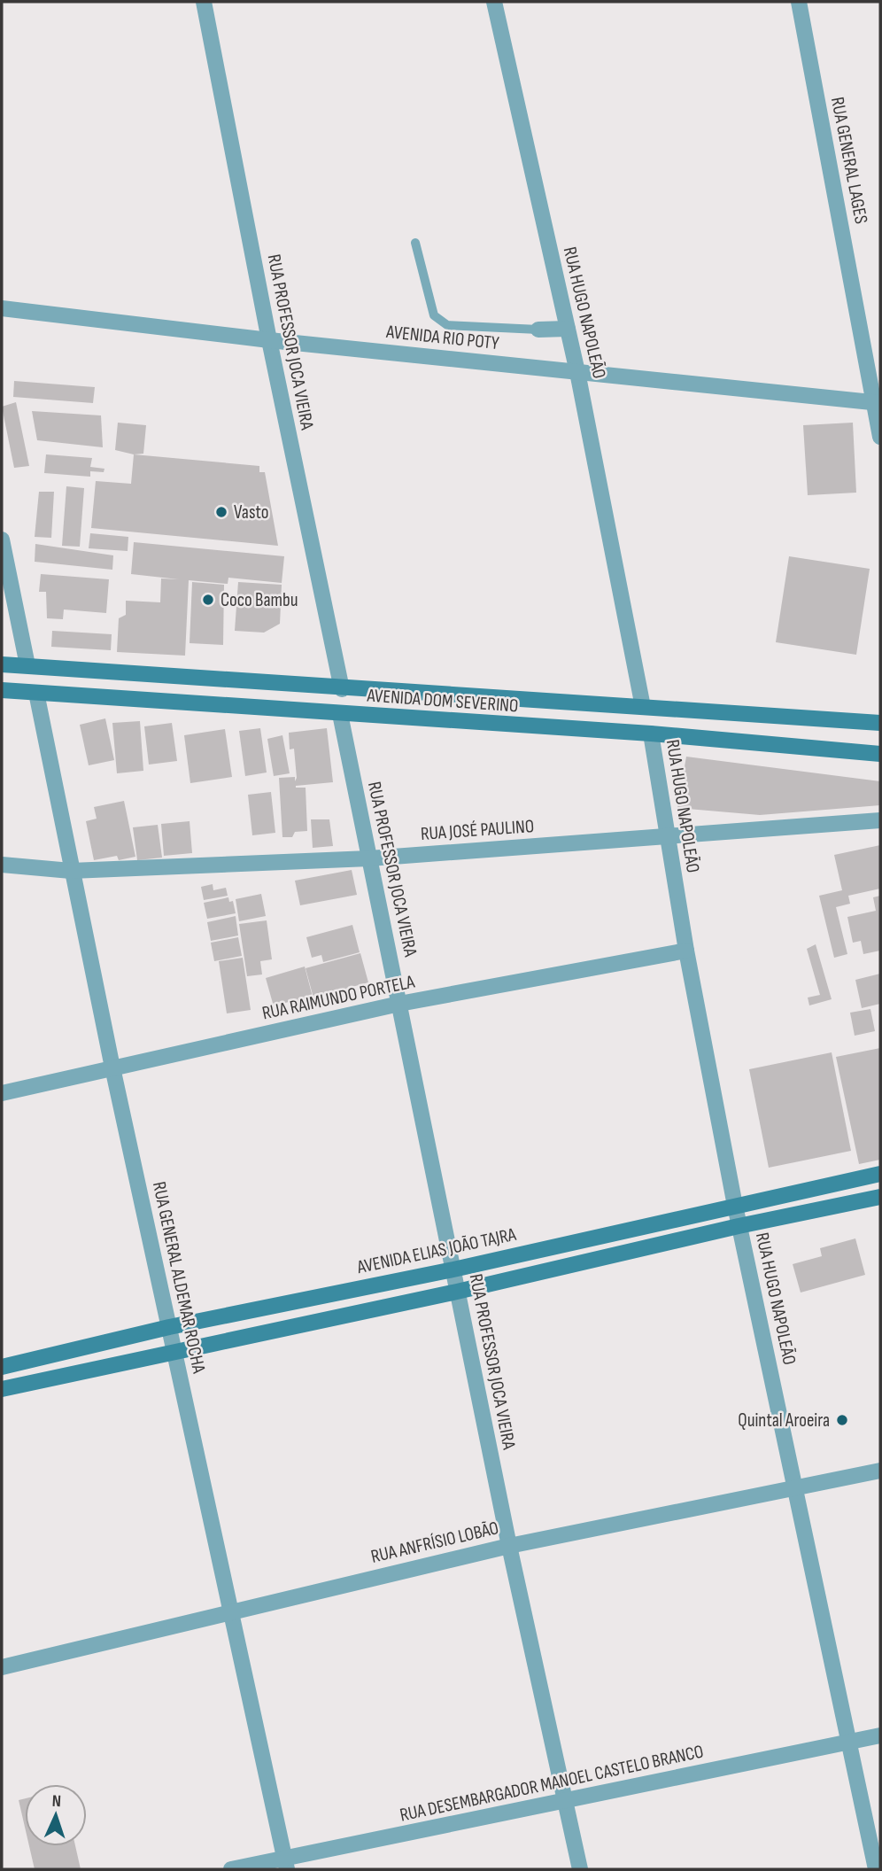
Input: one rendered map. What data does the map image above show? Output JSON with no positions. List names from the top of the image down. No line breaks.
{"streets":{"street":["RUA GENERAL LAGES","RUA HUGO NAPOLEÃO","AVENIDA RIO POTY","RUA PROFESSOR JOCA VIEIRA","AVENIDA DOM SEVERINO","RUA JOSÉ PAULINO","RUA RAIMUNDO PORTELA","AVENIDA ELIAS JOÃO TAJRA","RUA GENERAL ALDEMAR ROCHA","RUA ANFRÍSIO LOBÃO","RUA DESEMBARGADOR MANOEL CASTELO BRANCO"]},"crossings":[["RUA GENERAL LAGES","AVENIDA RIO POTY"],["RUA HUGO NAPOLEÃO","AVENIDA RIO POTY"],["RUA HUGO NAPOLEÃO","AVENIDA DOM SEVERINO"],["RUA HUGO NAPOLEÃO","RUA JOSÉ PAULINO"],["RUA HUGO NAPOLEÃO","RUA RAIMUNDO PORTELA"],["RUA HUGO NAPOLEÃO","AVENIDA ELIAS JOÃO TAJRA"],["RUA HUGO NAPOLEÃO","RUA ANFRÍSIO LOBÃO"],["RUA HUGO NAPOLEÃO","RUA DESEMBARGADOR MANOEL CASTELO BRANCO"],["AVENIDA RIO POTY","RUA PROFESSOR JOCA VIEIRA"],["RUA PROFESSOR JOCA VIEIRA","AVENIDA DOM SEVERINO"],["RUA PROFESSOR JOCA VIEIRA","RUA JOSÉ PAULINO"],["RUA PROFESSOR JOCA VIEIRA","RUA RAIMUNDO PORTELA"],["RUA PROFESSOR JOCA VIEIRA","AVENIDA ELIAS JOÃO TAJRA"],["RUA PROFESSOR JOCA VIEIRA","RUA ANFRÍSIO LOBÃO"],["RUA PROFESSOR JOCA VIEIRA","RUA DESEMBARGADOR MANOEL CASTELO BRANCO"],["AVENIDA DOM SEVERINO","RUA GENERAL ALDEMAR ROCHA"],["RUA JOSÉ PAULINO","RUA GENERAL ALDEMAR ROCHA"],["RUA RAIMUNDO PORTELA","RUA GENERAL ALDEMAR ROCHA"],["AVENIDA ELIAS JOÃO TAJRA","RUA GENERAL ALDEMAR ROCHA"],["RUA GENERAL ALDEMAR ROCHA","RUA ANFRÍSIO LOBÃO"],["RUA GENERAL ALDEMAR ROCHA","RUA DESEMBARGADOR MANOEL CASTELO BRANCO"]],"places":["Vasto","Coco Bambu","Quintal Aroeira"],"north":"top"}
